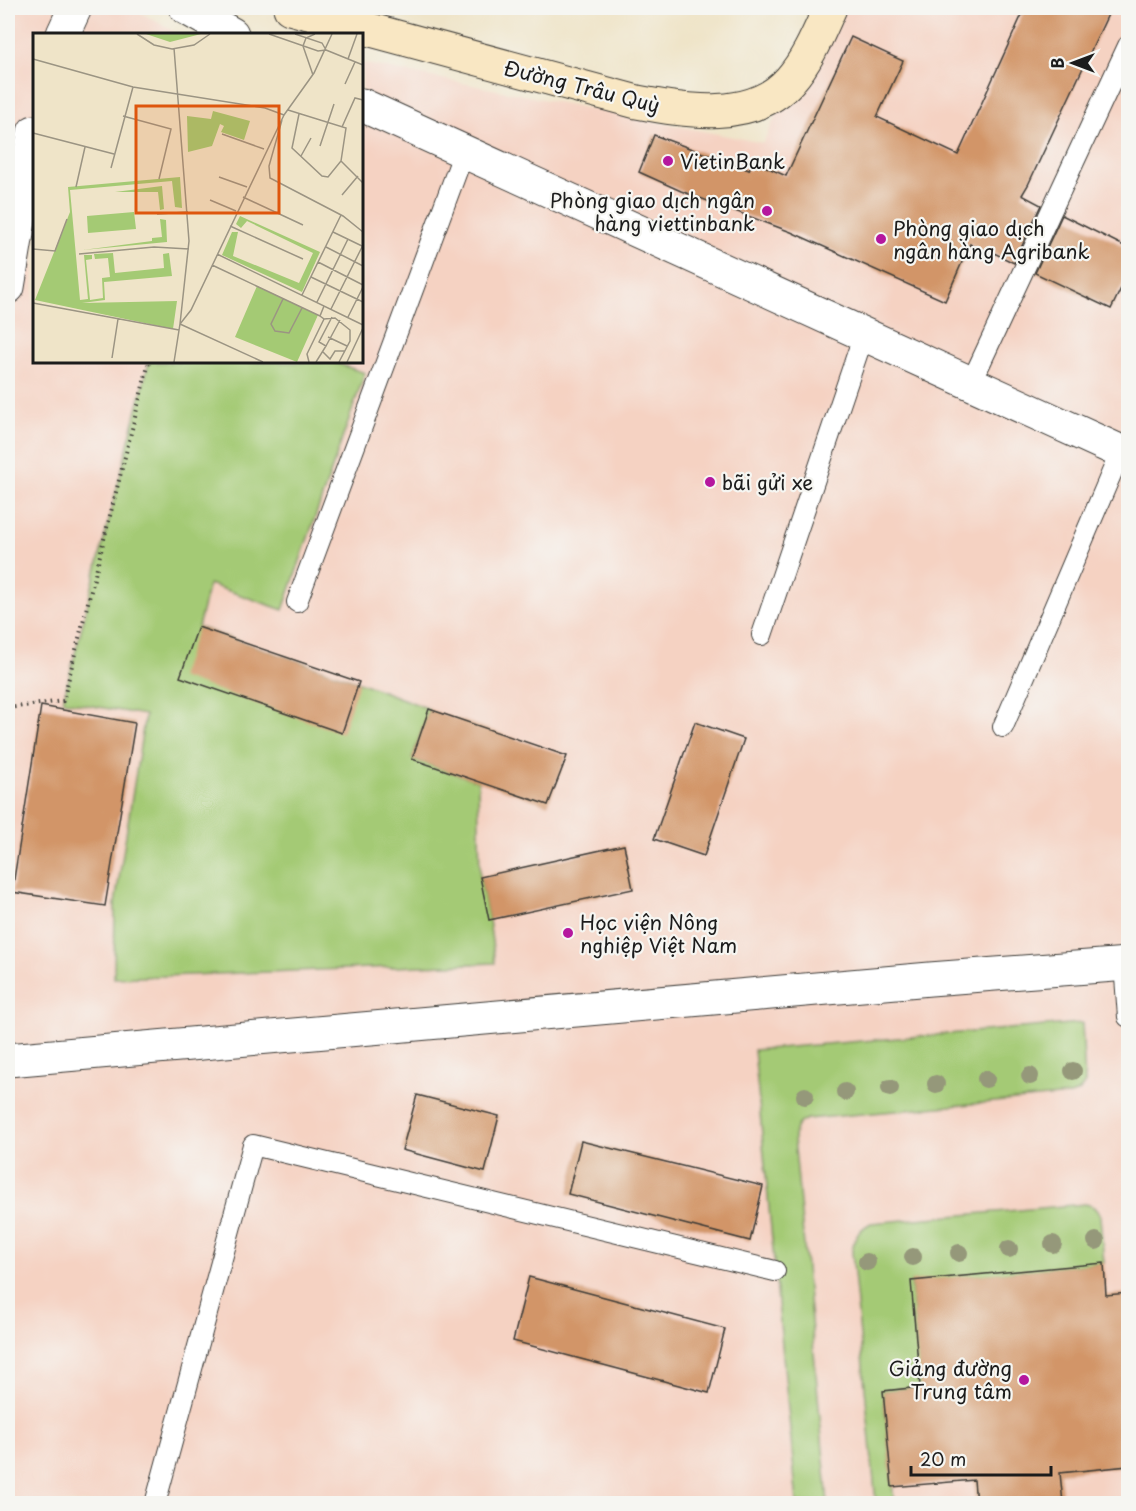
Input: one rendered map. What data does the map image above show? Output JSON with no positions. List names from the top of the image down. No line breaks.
{"streets":{"street":["Đường Trâu Quỳ"]},"places":["VietinBank","Phòng giao dịch ngân hàng viettinbank","Phòng giao dịch ngân hàng Agribank","bãi gửi xe","Học viện Nông nghiệp Việt Nam","Giảng đường Trung tâm"],"scale_bar":"20 m","north":"left"}
